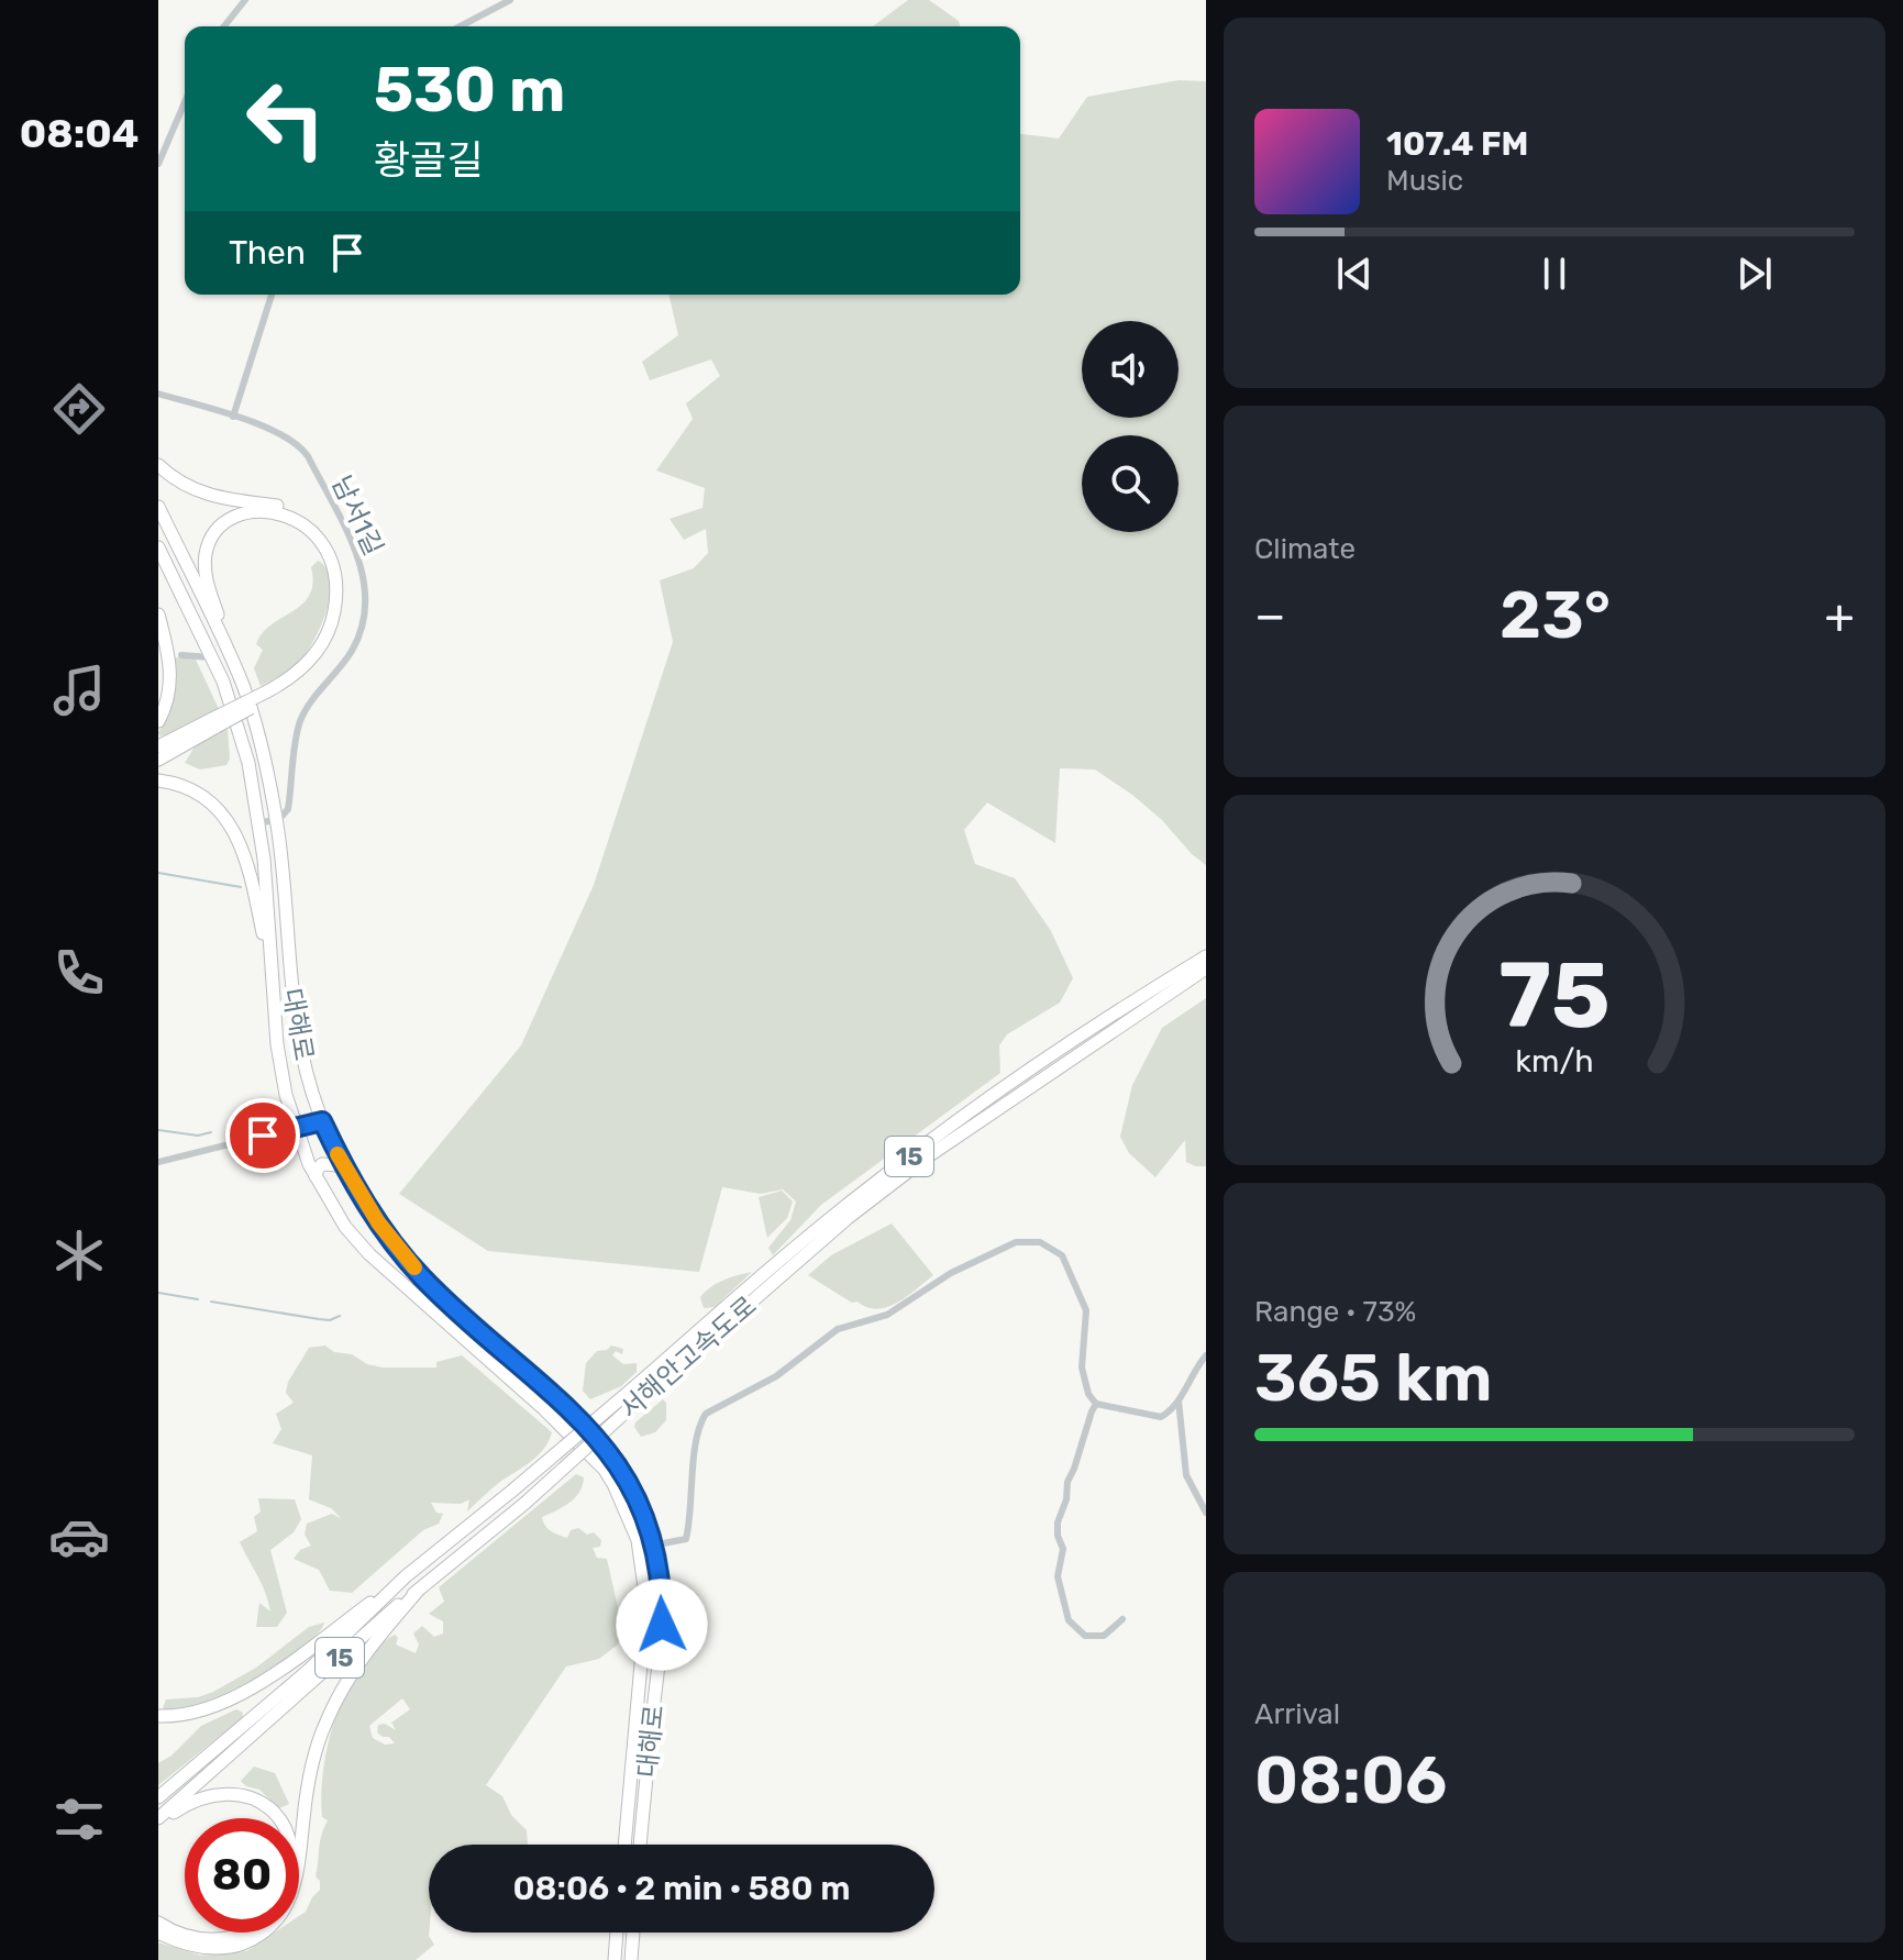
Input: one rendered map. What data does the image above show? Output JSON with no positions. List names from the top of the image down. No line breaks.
{"streets":{"highway":["대해로","15","서해안고속도로"],"street":["남서1길"]},"crossings":[["남서1길","대해로"]],"page":{"tabs":"08:04","turn":["530 m","황골길"],"song":["107.4 FM","Music"],"then":"Then","tile":["Climate",["Range · 73%","365 km"],["Arrival","08:06"]],"heat":["−","23°","+"],"limit":"80","trip":"08:06 · 2 min · 580 m","gauge":["75","km/h"]}}
